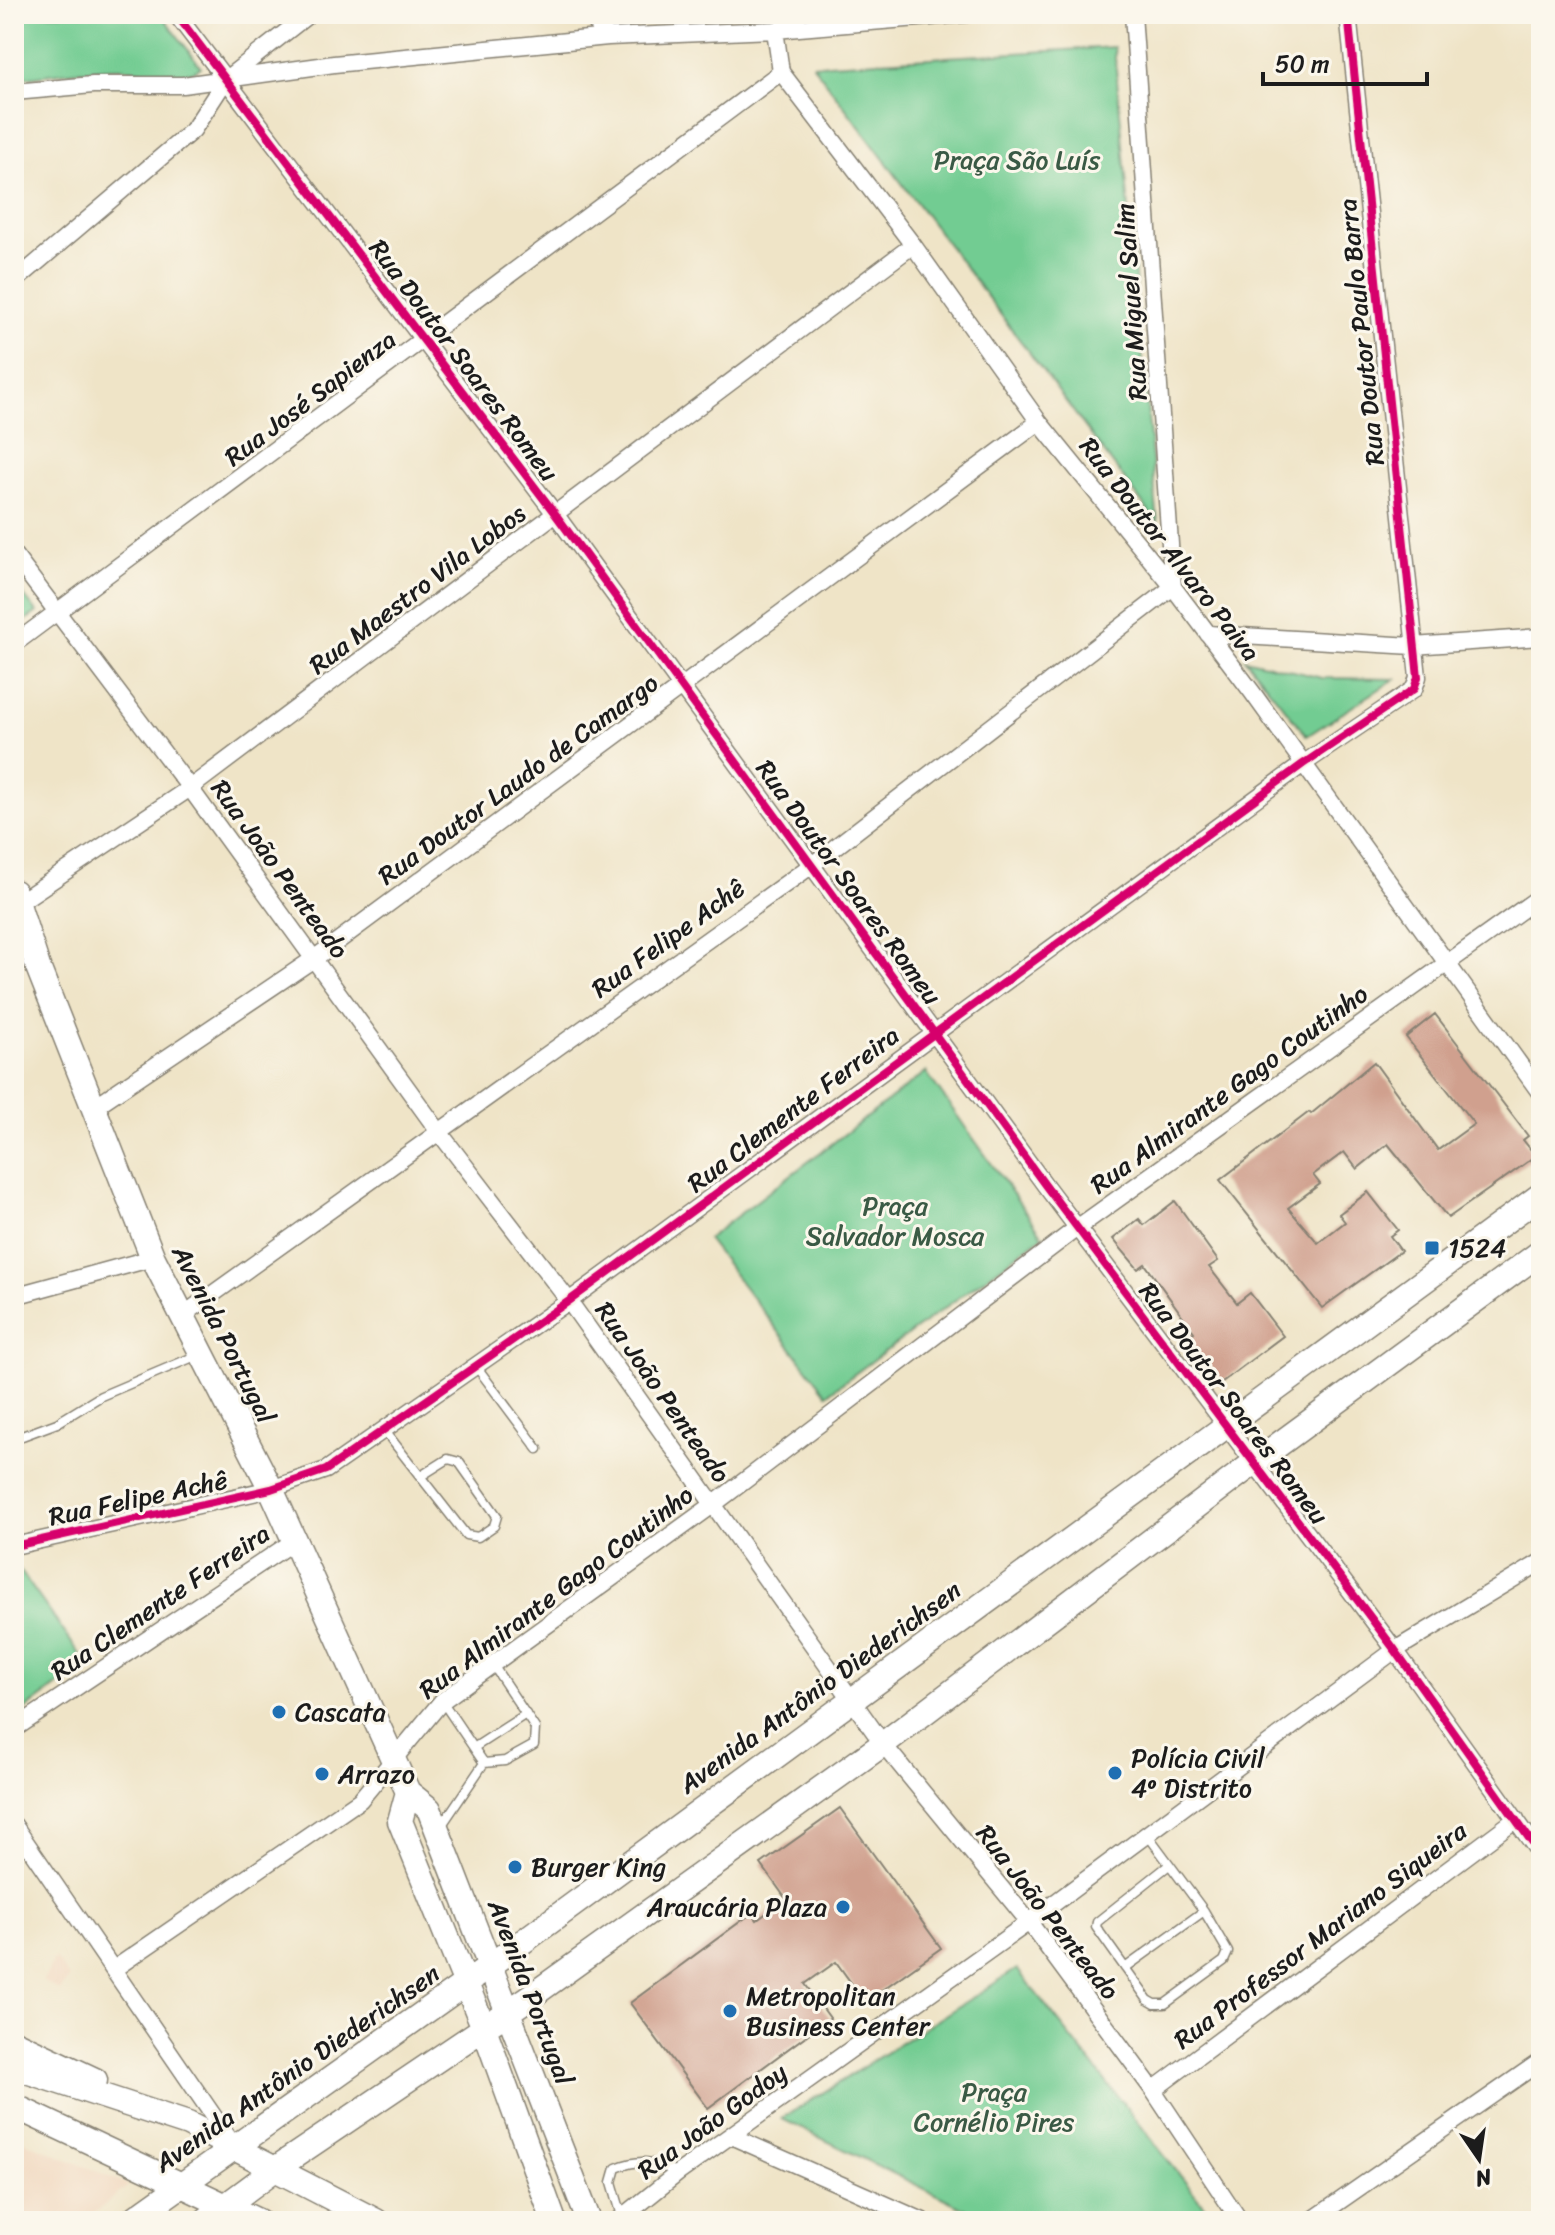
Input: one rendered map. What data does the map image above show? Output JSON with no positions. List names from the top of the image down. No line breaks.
{"streets":{"main road":["Avenida Portugal","Avenida Antônio Diederichsen"],"street":["Rua Miguel Salim","Rua Doutor Paulo Barra","Rua Doutor Soares Romeu","Rua José Sapienza","Rua Doutor Alvaro Paiva","Rua Maestro Vila Lobos","Rua Doutor Laudo de Camargo","Rua João Penteado","Rua Felipe Achê","Rua Almirante Gago Coutinho","Rua Clemente Ferreira","Rua Professor Mariano Siqueira","Rua João Godoy"]},"crossings":[["Rua Miguel Salim","Rua Doutor Alvaro Paiva"],["Rua Miguel Salim","Rua Felipe Achê"],["Rua Doutor Paulo Barra","Rua Clemente Ferreira"],["Rua Doutor Soares Romeu","Rua José Sapienza"],["Rua Doutor Soares Romeu","Rua Maestro Vila Lobos"],["Rua Doutor Soares Romeu","Rua Doutor Laudo de Camargo"],["Rua Doutor Soares Romeu","Rua Felipe Achê"],["Rua Doutor Soares Romeu","Rua Almirante Gago Coutinho"],["Rua Doutor Soares Romeu","Rua Clemente Ferreira"],["Rua Doutor Soares Romeu","Avenida Antônio Diederichsen"],["Rua Doutor Soares Romeu","Rua Professor Mariano Siqueira"],["Rua Doutor Soares Romeu","Rua João Godoy"],["Rua José Sapienza","Rua Doutor Alvaro Paiva"],["Rua José Sapienza","Rua João Penteado"],["Rua Doutor Alvaro Paiva","Rua Maestro Vila Lobos"],["Rua Doutor Alvaro Paiva","Rua Doutor Laudo de Camargo"],["Rua Doutor Alvaro Paiva","Rua Felipe Achê"],["Rua Doutor Alvaro Paiva","Rua Almirante Gago Coutinho"],["Rua Doutor Alvaro Paiva","Rua Clemente Ferreira"],["Rua Maestro Vila Lobos","Rua João Penteado"],["Rua Maestro Vila Lobos","Avenida Portugal"],["Rua Doutor Laudo de Camargo","Rua João Penteado"],["Rua Doutor Laudo de Camargo","Avenida Portugal"],["Rua João Penteado","Rua Felipe Achê"],["Rua João Penteado","Rua Almirante Gago Coutinho"],["Rua João Penteado","Rua Clemente Ferreira"],["Rua João Penteado","Avenida Antônio Diederichsen"],["Rua João Penteado","Rua Professor Mariano Siqueira"],["Rua João Penteado","Rua João Godoy"],["Rua Felipe Achê","Rua Clemente Ferreira"],["Rua Felipe Achê","Avenida Portugal"],["Rua Almirante Gago Coutinho","Avenida Portugal"],["Rua Clemente Ferreira","Avenida Portugal"],["Avenida Portugal","Avenida Antônio Diederichsen"]],"parks":["Praça São Luís","Praça Salvador Mosca","Praça Cornélio Pires"],"places":{"transit":["1524"],"other":["Cascata","Polícia Civil 4º Distrito","Arrazo","Burger King","Araucária Plaza","Metropolitan Business Center"]},"scale_bar":"50 m","north":"bottom"}
